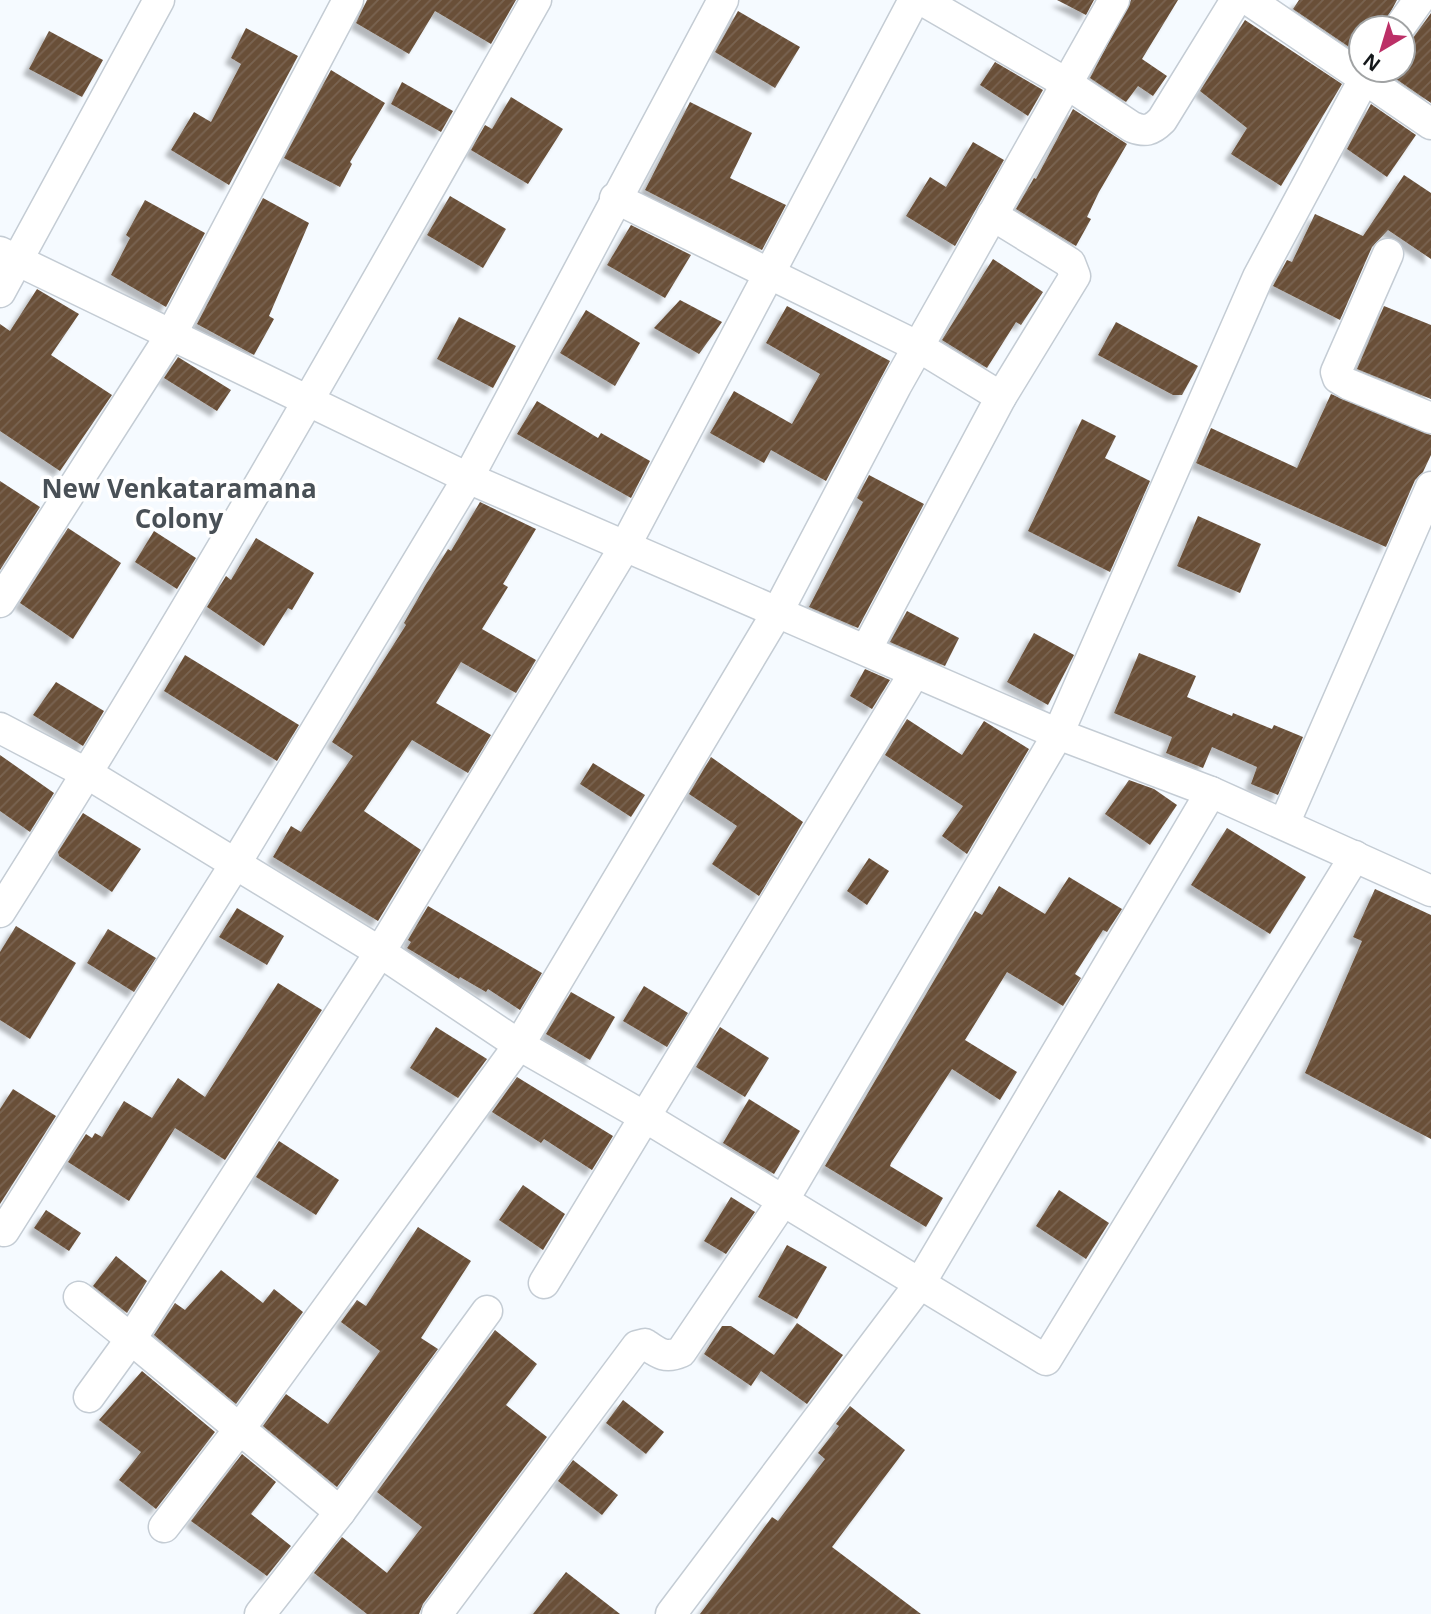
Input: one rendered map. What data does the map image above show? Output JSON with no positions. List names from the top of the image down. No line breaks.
{"districts":["New Venkataramana Colony"],"north":"bottom left"}
